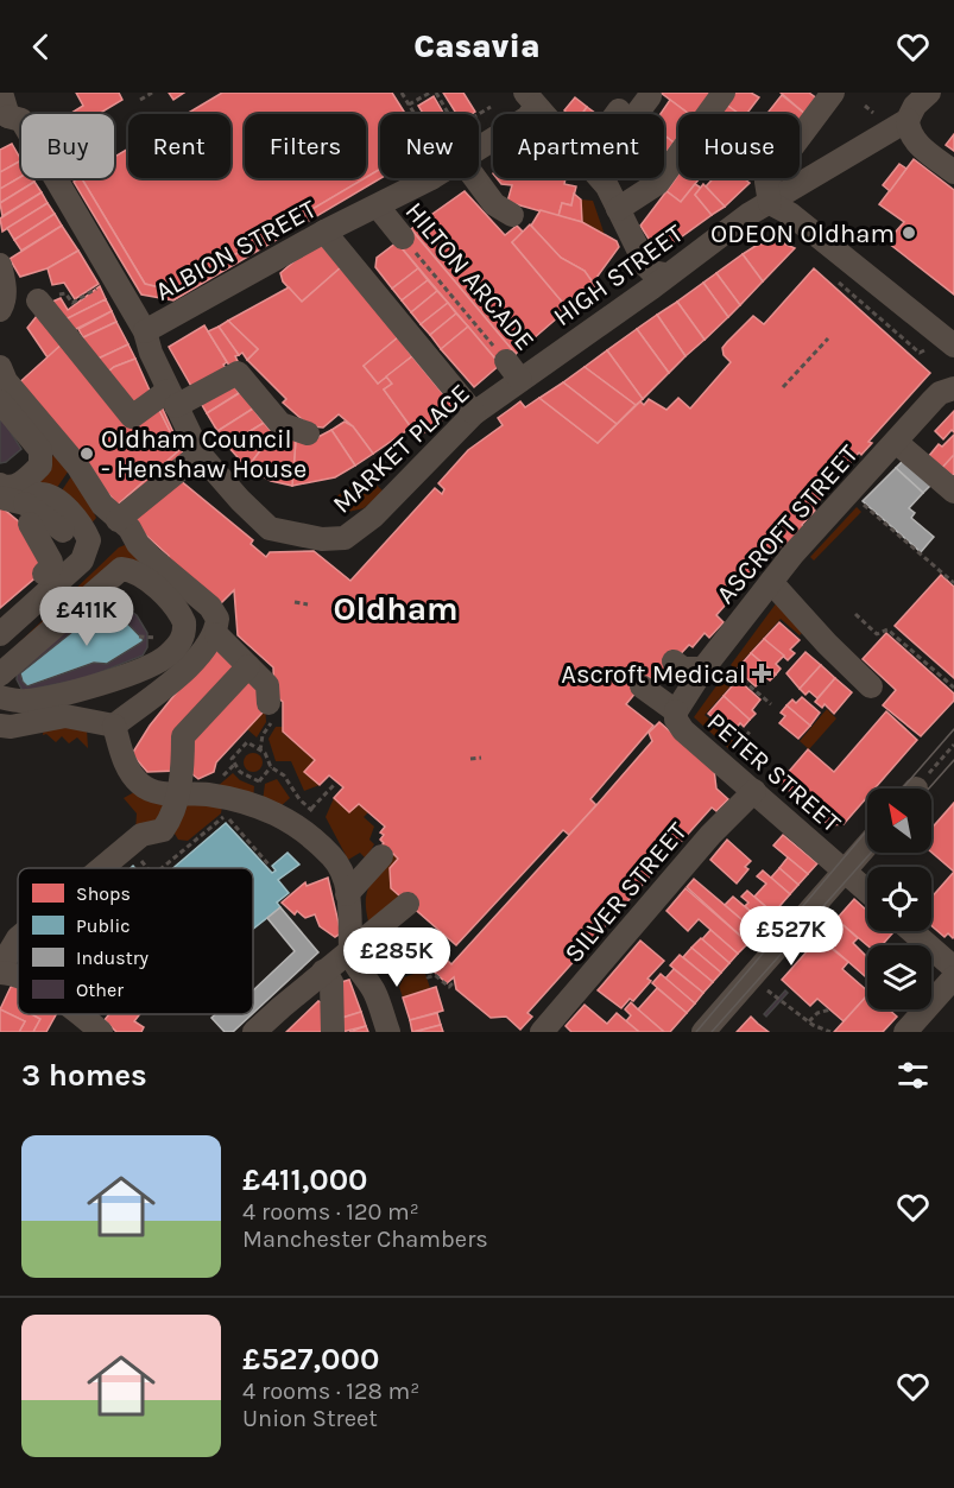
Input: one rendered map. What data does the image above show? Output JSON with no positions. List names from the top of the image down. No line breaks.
{"streets":{"street":["ALBION STREET","HIGH STREET","HILTON ARCADE","MARKET PLACE","ASCROFT STREET","PETER STREET","SILVER STREET"]},"crossings":[["ALBION STREET","HILTON ARCADE"],["ALBION STREET","MARKET PLACE"],["HIGH STREET","HILTON ARCADE"],["HIGH STREET","MARKET PLACE"],["ASCROFT STREET","PETER STREET"],["PETER STREET","SILVER STREET"]],"districts":["Oldham"],"places":{"other":["ODEON Oldham","Oldham Council - Henshaw House"],"health":["Ascroft Medical"]},"legend":["Shops","Public","Industry","Other"],"north":"top left","page":{"header":"Casavia","chip":["Buy","Rent","Filters","New","Apartment","House"],"price":["£411K","£527K","£285K"],"heading":"3 homes","list":[{"name":"£411,000","note":"4 rooms · 120 m² · Manchester Chambers"},{"name":"£527,000","note":"4 rooms · 128 m² · Union Street"}]}}
